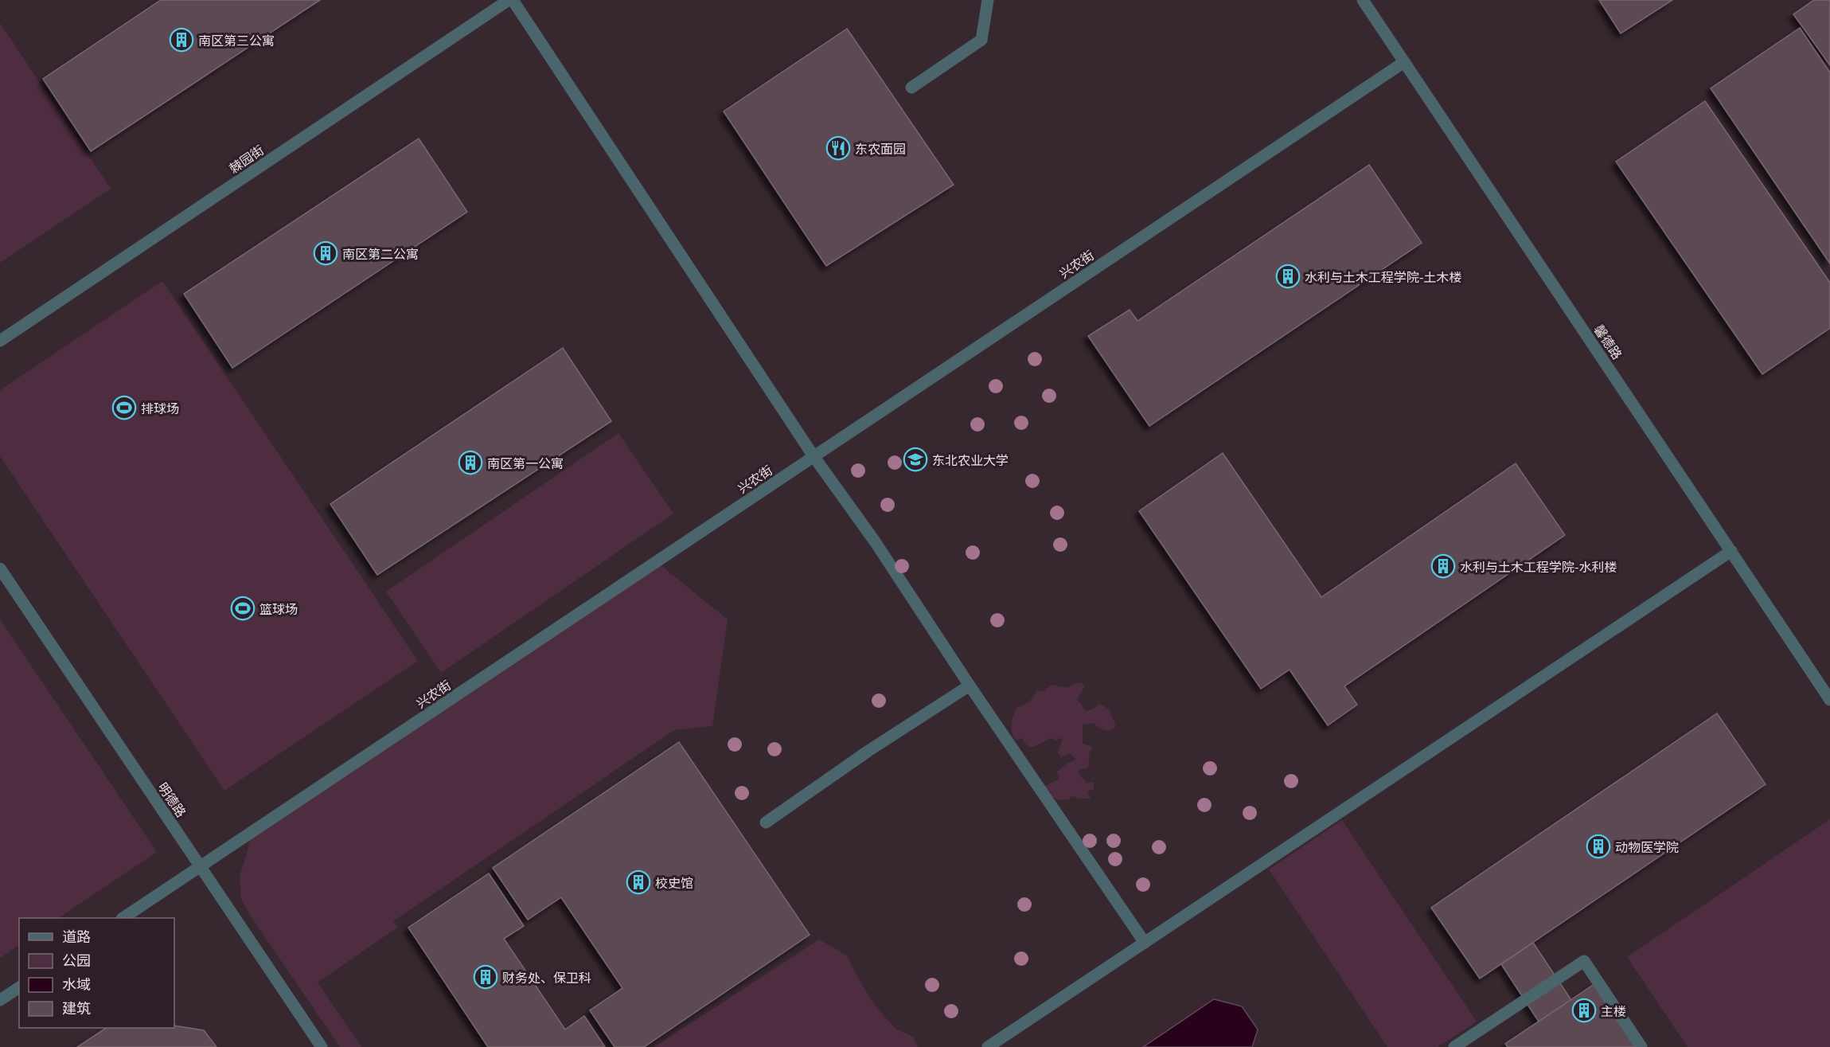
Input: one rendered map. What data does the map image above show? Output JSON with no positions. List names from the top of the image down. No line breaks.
{"streets":{"street":["棘园街","兴农街","馨德路","明德路"]},"crossings":[["兴农街","馨德路"],["兴农街","明德路"]],"places":{"building":["南区第三公寓","南区第二公寓","水利与土木工程学院-土木楼","南区第一公寓","水利与土木工程学院-水利楼","动物医学院","校史馆","财务处、保卫科","主楼"],"restaurant":["东农面园"],"sports":["排球场","篮球场"],"school or university":["东北农业大学"]},"legend":["道路","公园","水域","建筑"]}
